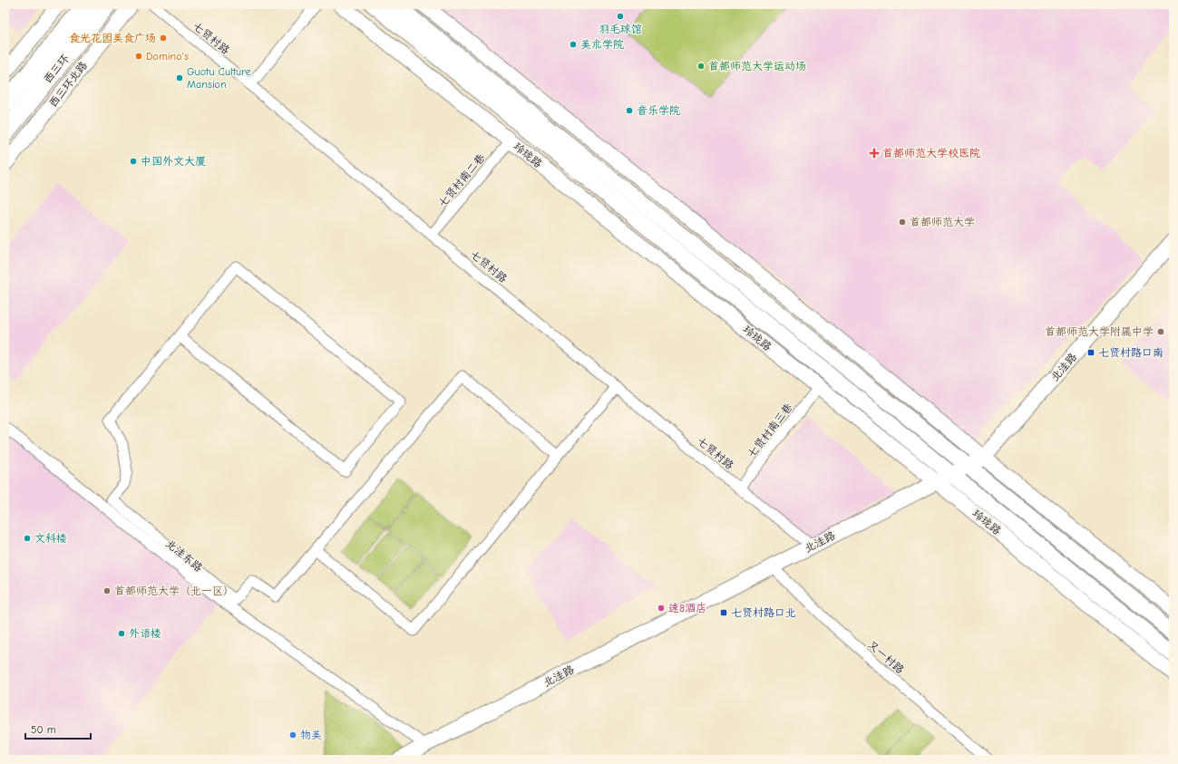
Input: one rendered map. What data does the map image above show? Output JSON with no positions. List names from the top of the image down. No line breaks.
{"streets":{"highway":["西三环"],"main road":["玲珑路"],"street":["七贤村路","西三环北路","七贤村南二巷","北洼路","七贤村南三巷","北洼东路","又一村路"]},"crossings":[["七贤村路","七贤村南二巷"],["七贤村路","北洼路"],["七贤村路","七贤村南三巷"],["玲珑路","七贤村南二巷"],["玲珑路","北洼路"],["玲珑路","七贤村南三巷"],["北洼路","北洼东路"],["北洼路","又一村路"]],"places":{"other":["羽毛球馆","食光花园美食广场","美术学院","Domino's","首都师范大学运动场","Guotu Culture Mansion","音乐学院","中国外文大厦","首都师范大学","首都师范大学附属中学","文科楼","首都师范大学（北一区）","速8酒店","外语楼","物美"],"health":["首都师范大学校医院"],"transit":["七贤村路口南","七贤村路口北"]},"scale_bar":"50 m"}
